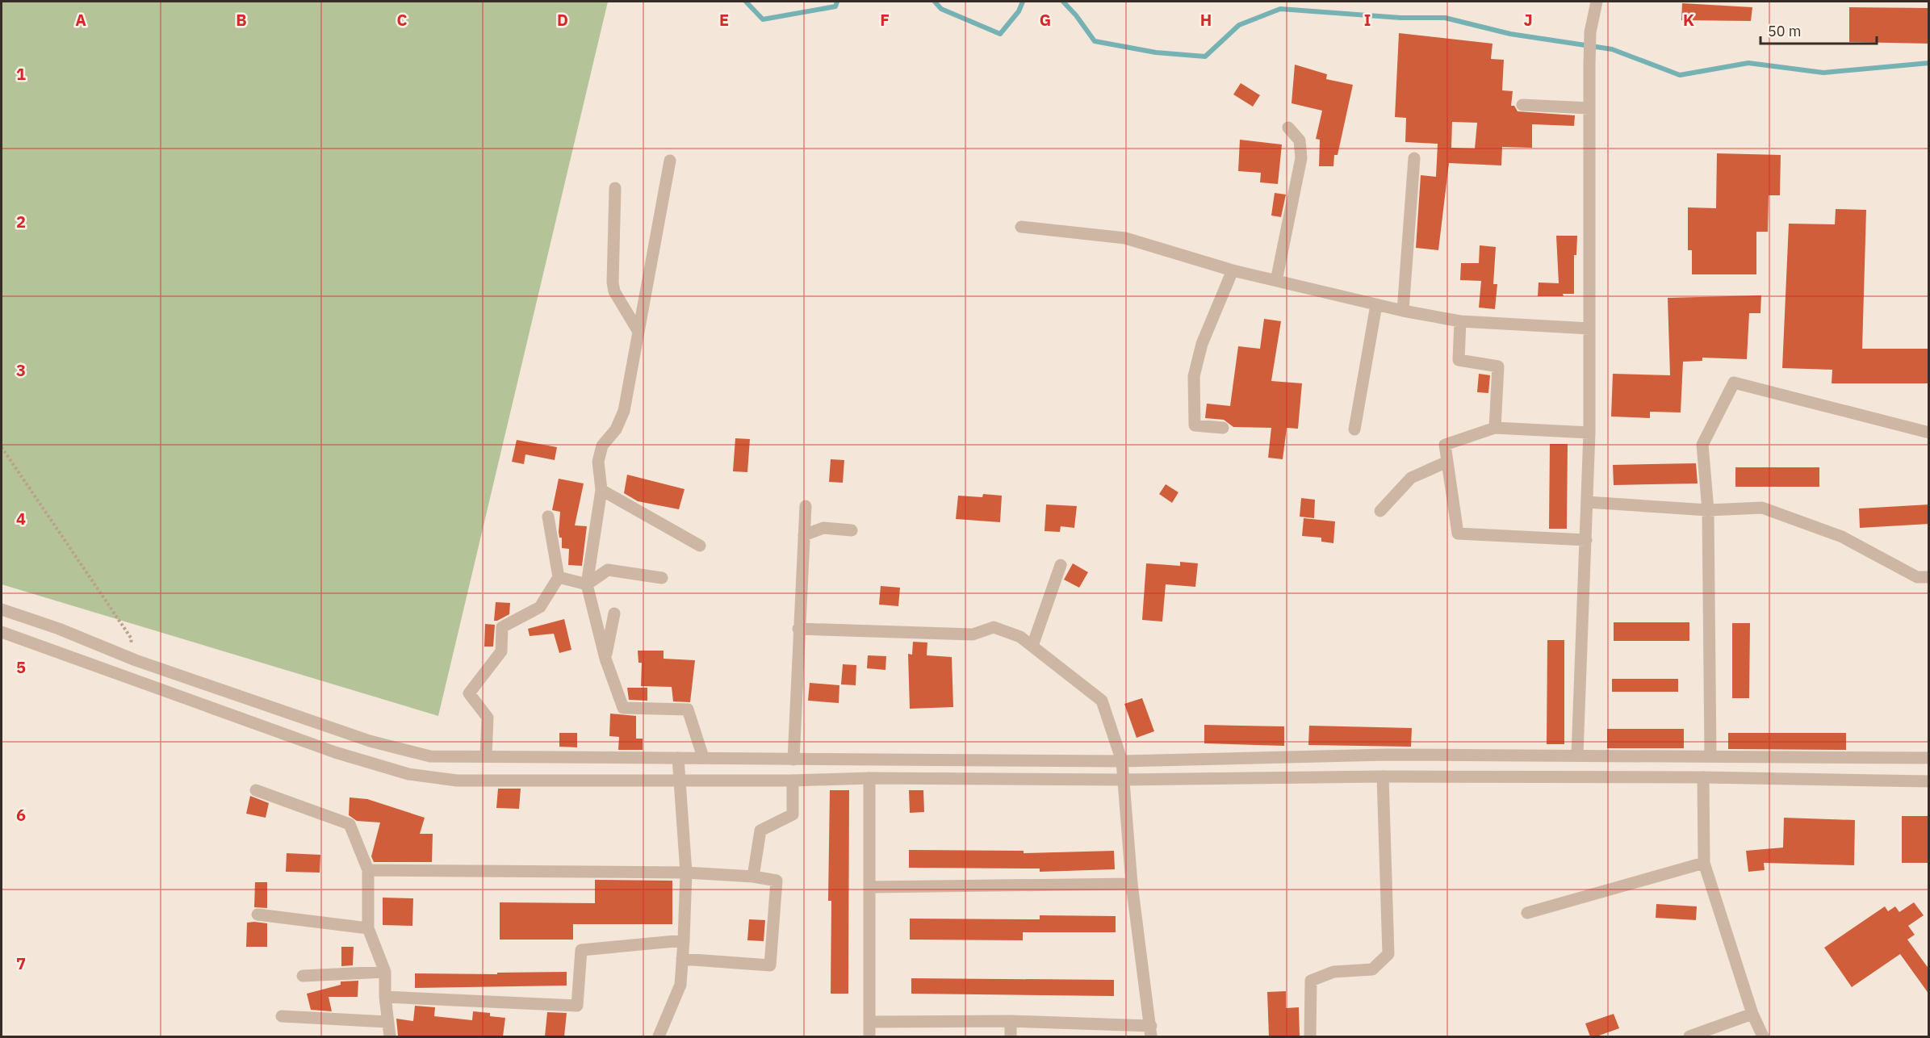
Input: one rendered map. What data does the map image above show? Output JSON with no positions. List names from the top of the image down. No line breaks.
{"scale_bar":"50 m","grid":{"columns":["A","B","C","D","E","F","G","H","I","J","K"],"rows":["1","2","3","4","5","6","7"]}}
